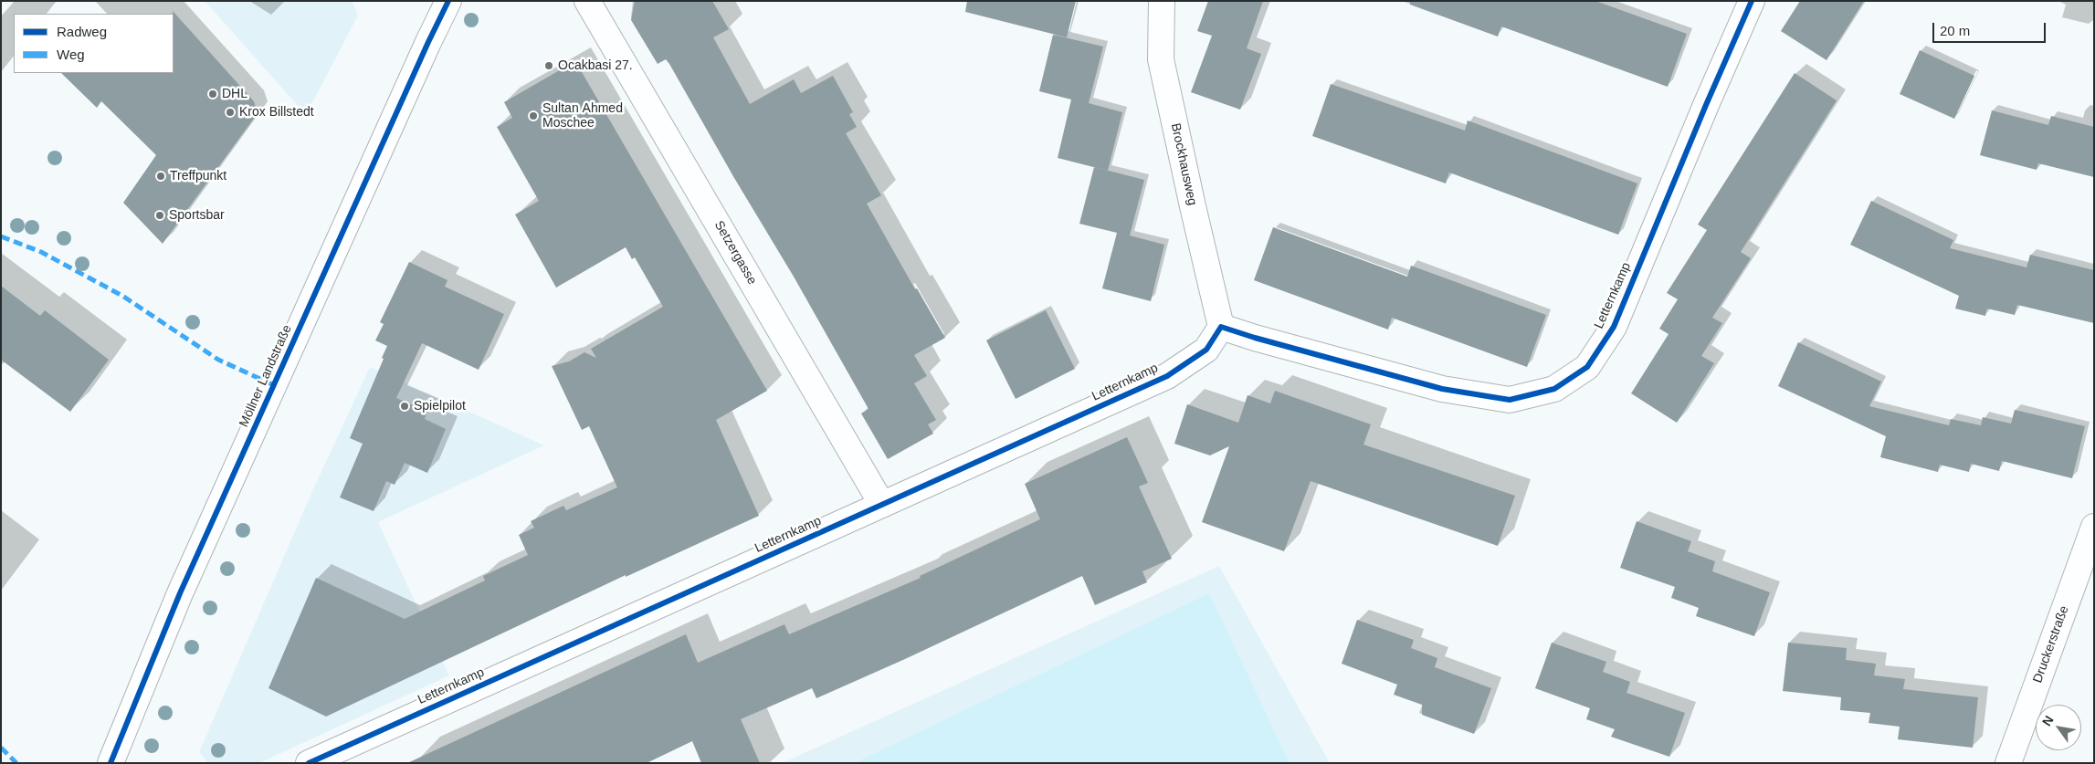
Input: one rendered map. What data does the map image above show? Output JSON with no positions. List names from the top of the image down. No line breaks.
{"streets":{"street":["Brockhausweg","Setzergasse","Letternkamp","Möllner Landstraße","Druckerstraße"]},"crossings":[["Brockhausweg","Letternkamp"],["Setzergasse","Letternkamp"]],"places":["Ocakbasi 27.","DHL","Krox Billstedt","Sultan Ahmed Moschee","Treffpunkt","Sportsbar","Spielpilot"],"legend":["Radweg","Weg"],"scale_bar":"20 m","north":"top left"}
